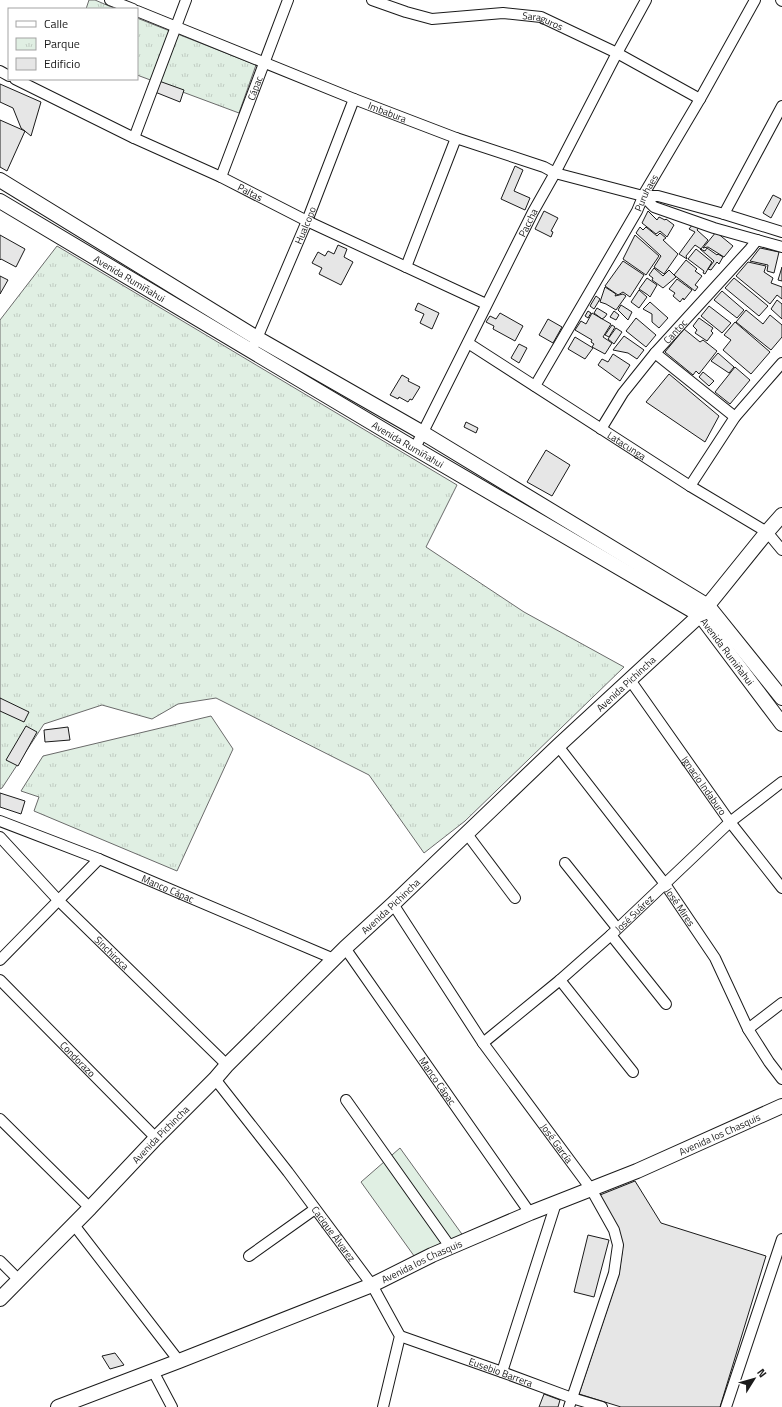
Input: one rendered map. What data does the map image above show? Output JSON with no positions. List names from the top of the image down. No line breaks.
{"streets":{"main road":["Avenida Rumiñahui","Avenida Pichincha","Avenida los Chasquis"],"street":["Saraguros","Cápac","Imbabura","Paltas","Puruhaes","Paccha","Hualcopo","Cantoc","Latacunga","Ignacio Indaburo","Manco Cápac","José Mires","José Suárez","Sinchiroca","Condorazo","José García","Cacique Álvarez","Eusebio Barrera"]},"crossings":[["Saraguros","Puruhaes"],["Saraguros","Paccha"],["Cápac","Imbabura"],["Cápac","Paltas"],["Imbabura","Puruhaes"],["Imbabura","Paccha"],["Imbabura","Hualcopo"],["Imbabura","Cantoc"],["Paltas","Paccha"],["Paltas","Hualcopo"],["Puruhaes","Latacunga"],["Paccha","Avenida Rumiñahui"],["Paccha","Latacunga"],["Hualcopo","Avenida Rumiñahui"],["Avenida Rumiñahui","Avenida Pichincha"],["Cantoc","Latacunga"],["Latacunga","Avenida Pichincha"],["Avenida Pichincha","Ignacio Indaburo"],["Avenida Pichincha","Manco Cápac"],["Avenida Pichincha","José Mires"],["Avenida Pichincha","Sinchiroca"],["Avenida Pichincha","Condorazo"],["Avenida Pichincha","José García"],["Avenida Pichincha","Cacique Álvarez"],["Ignacio Indaburo","José Suárez"],["Manco Cápac","Avenida los Chasquis"],["José Mires","José Suárez"],["José Suárez","José García"],["Avenida los Chasquis","José García"],["Avenida los Chasquis","Cacique Álvarez"],["José García","Eusebio Barrera"],["Cacique Álvarez","Eusebio Barrera"]],"legend":["Calle","Parque","Edificio"],"north":"top right"}
